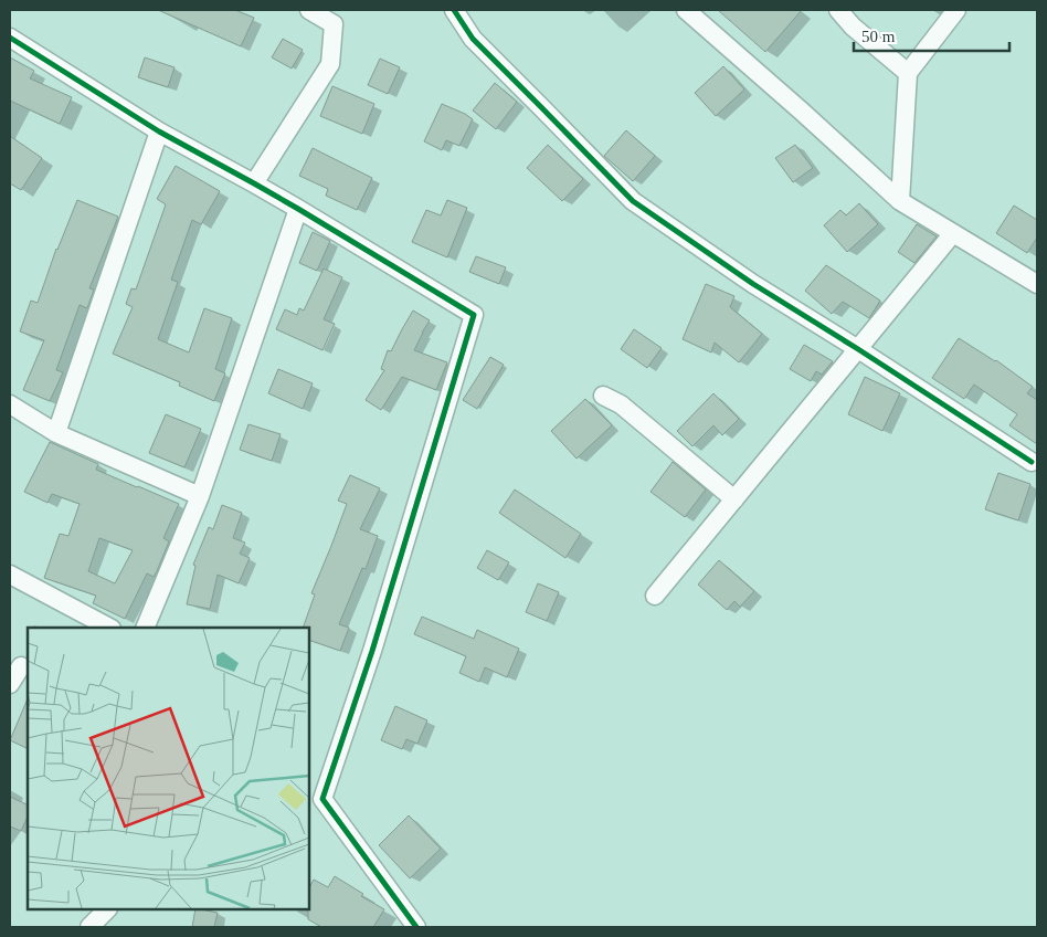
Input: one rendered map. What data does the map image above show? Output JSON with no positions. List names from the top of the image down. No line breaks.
{"scale_bar":"50 m"}
